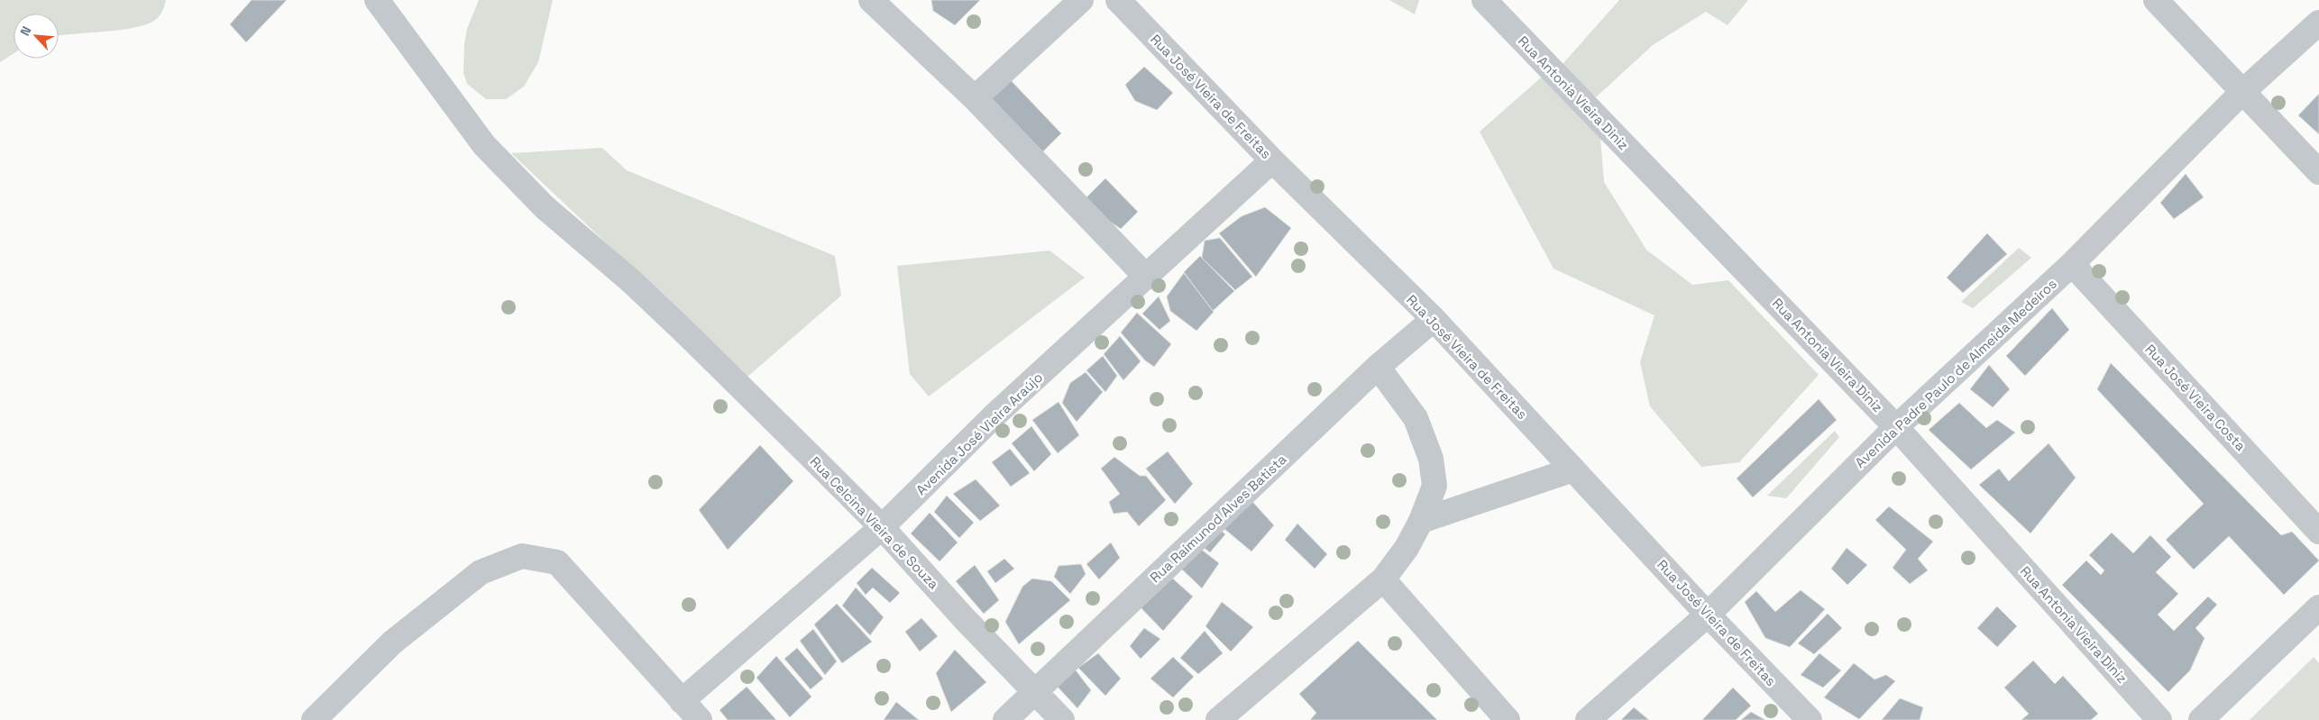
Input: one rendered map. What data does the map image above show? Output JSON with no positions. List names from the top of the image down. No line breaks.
{"streets":{"street":["Rua Antonia Vieira Diniz","Rua José Vieira de Freitas","Avenida Padre Paulo de Almeida Medeiros","Rua José Vieira Costa","Avenida José Vieira Araújo","Rua Raimunod Alves Batista","Rua Celcina Vieira de Souza"]},"crossings":[["Rua Antonia Vieira Diniz","Avenida Padre Paulo de Almeida Medeiros"],["Rua José Vieira de Freitas","Avenida Padre Paulo de Almeida Medeiros"],["Rua José Vieira de Freitas","Avenida José Vieira Araújo"],["Rua José Vieira de Freitas","Rua Raimunod Alves Batista"],["Avenida Padre Paulo de Almeida Medeiros","Rua José Vieira Costa"],["Avenida José Vieira Araújo","Rua Celcina Vieira de Souza"],["Rua Raimunod Alves Batista","Rua Celcina Vieira de Souza"]],"north":"top left"}
